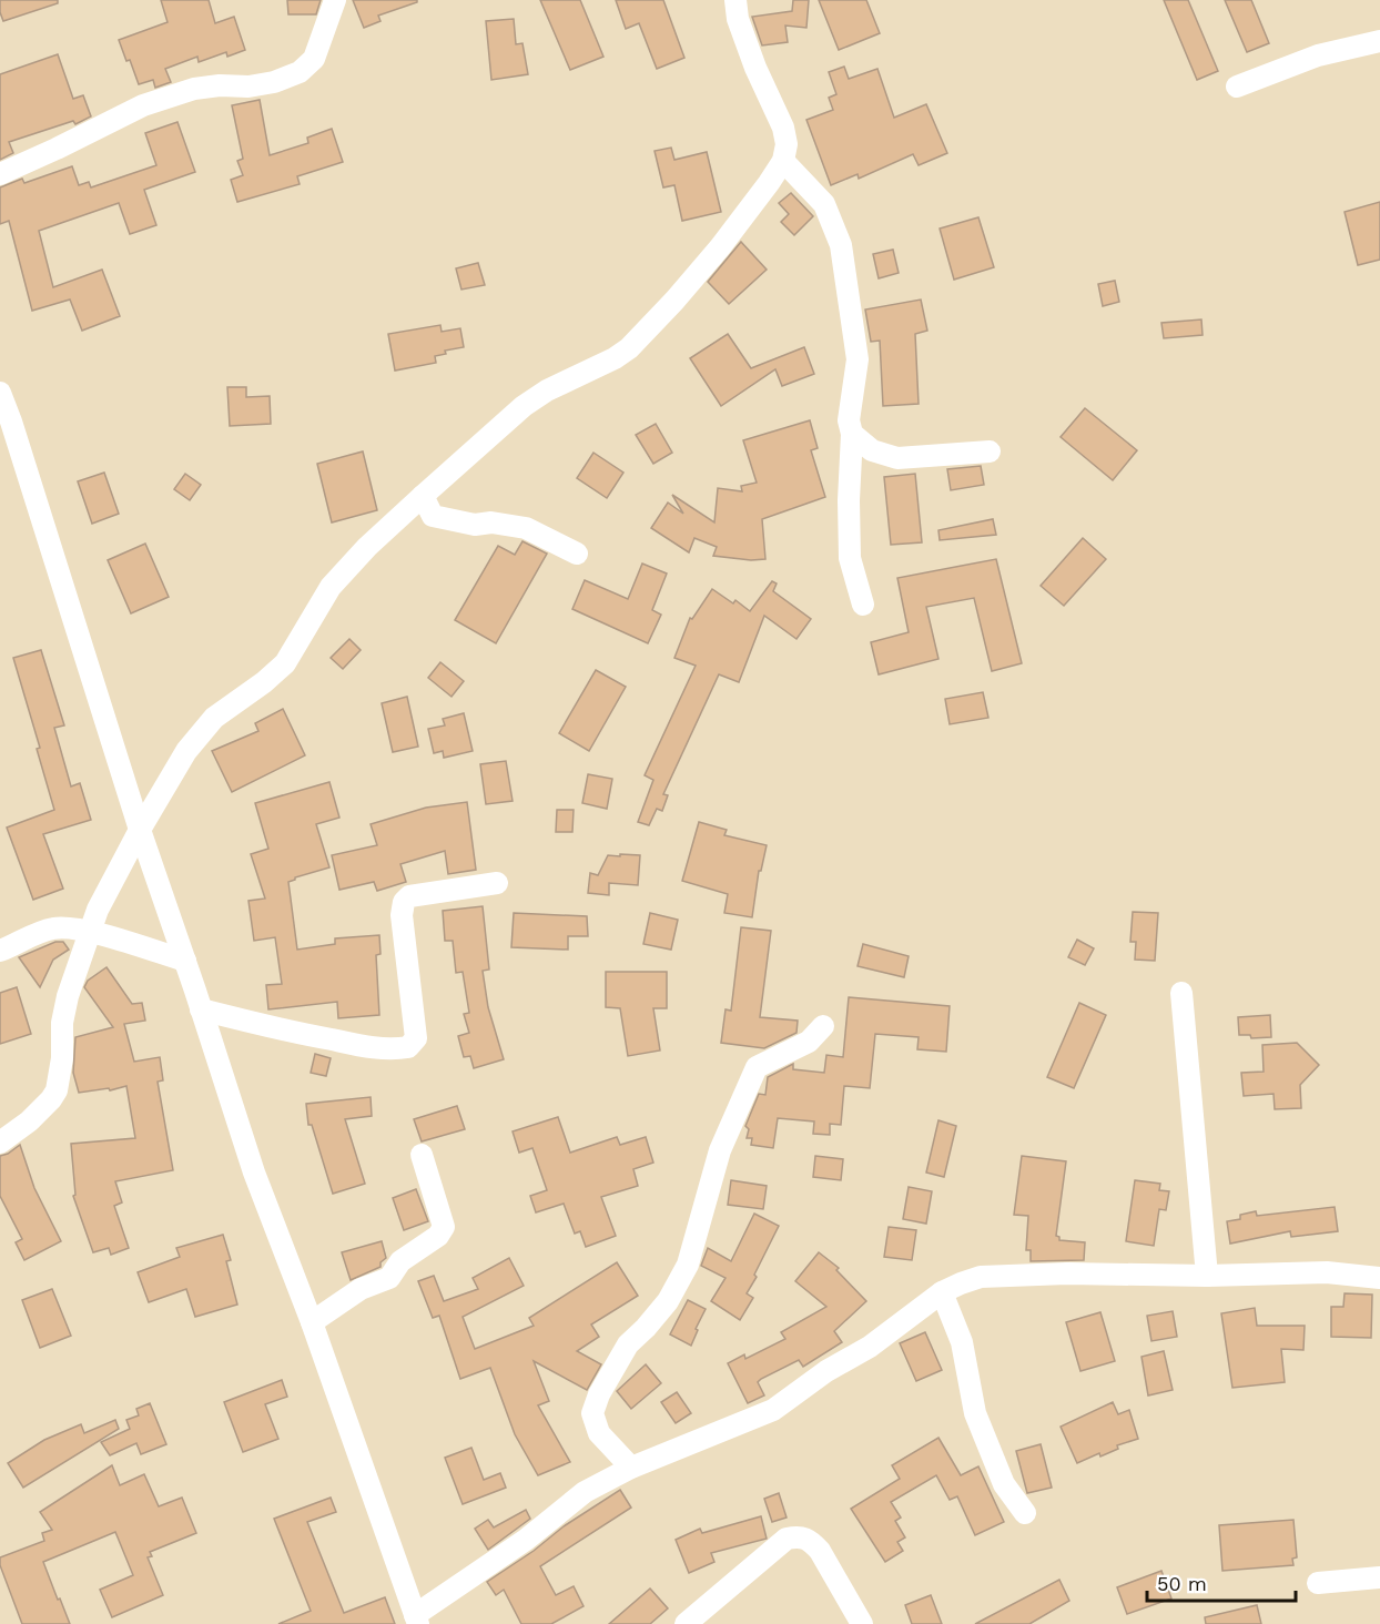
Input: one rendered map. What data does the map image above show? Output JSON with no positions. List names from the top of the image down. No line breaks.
{"scale_bar":"50 m"}
